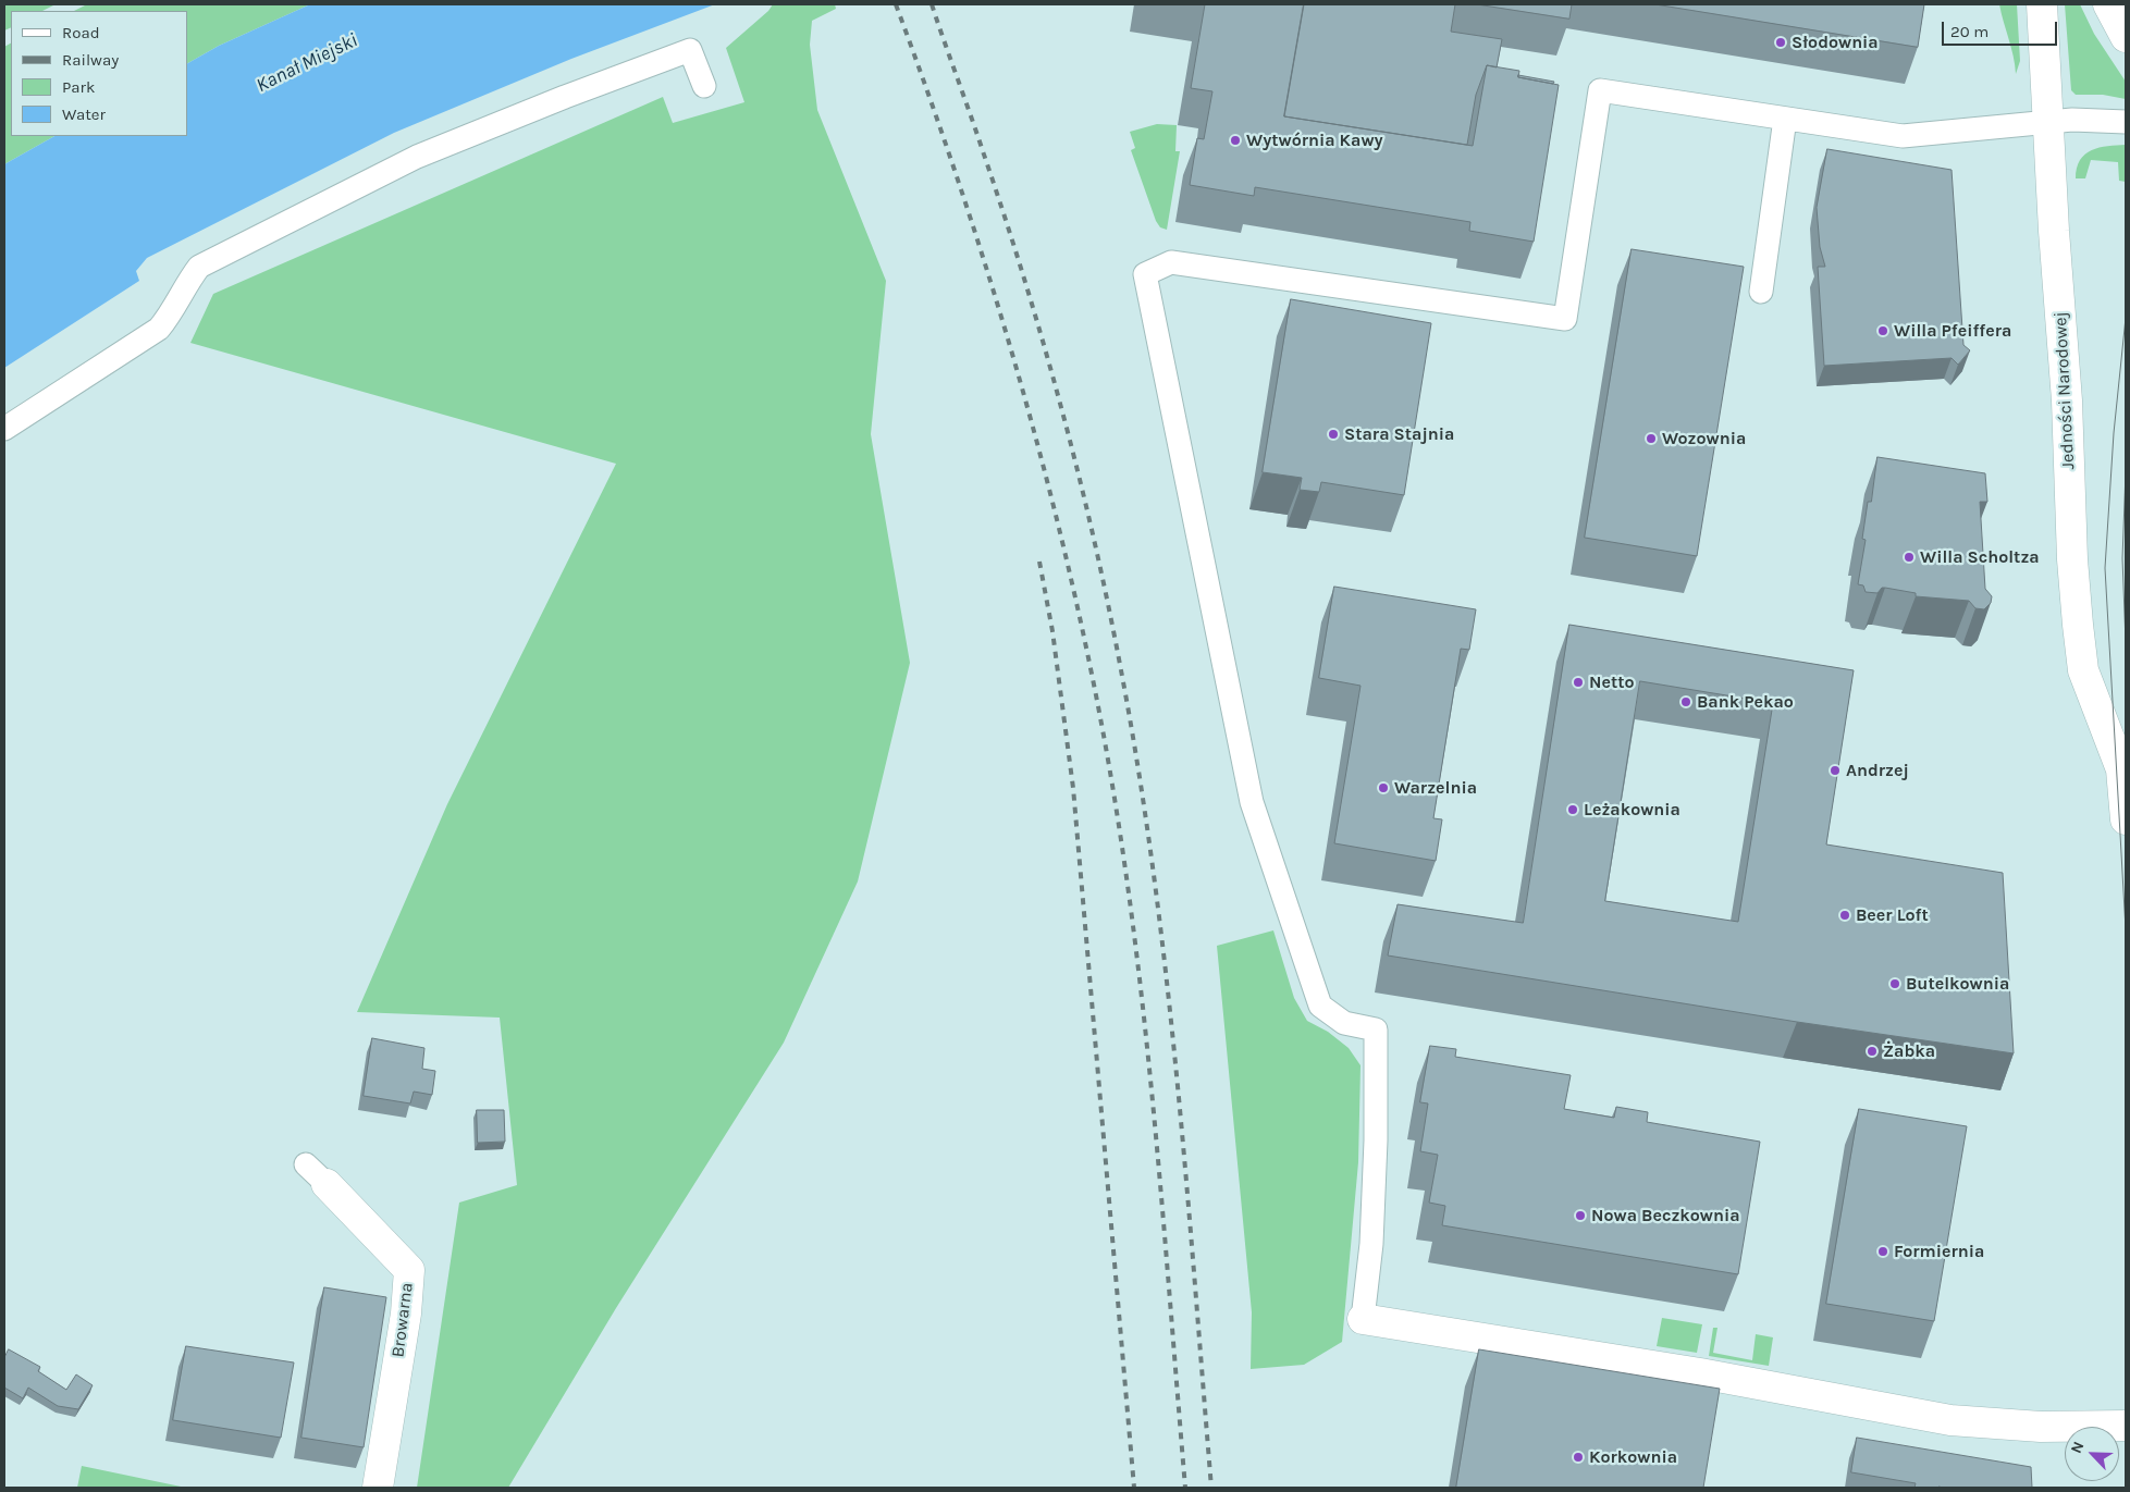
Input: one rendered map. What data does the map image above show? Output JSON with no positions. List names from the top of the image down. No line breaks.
{"streets":{"street":["Jedności Narodowej","Browarna"]},"water":["Kanał Miejski"],"places":["Słodownia","Wytwórnia Kawy","Willa Pfeiffera","Stara Stajnia","Wozownia","Willa Scholtza","Netto","Bank Pekao","Andrzej","Warzelnia","Leżakownia","Beer Loft","Butelkownia","Żabka","Nowa Beczkownia","Formiernia","Korkownia"],"legend":["Road","Railway","Park","Water"],"scale_bar":"20 m","north":"top left"}
